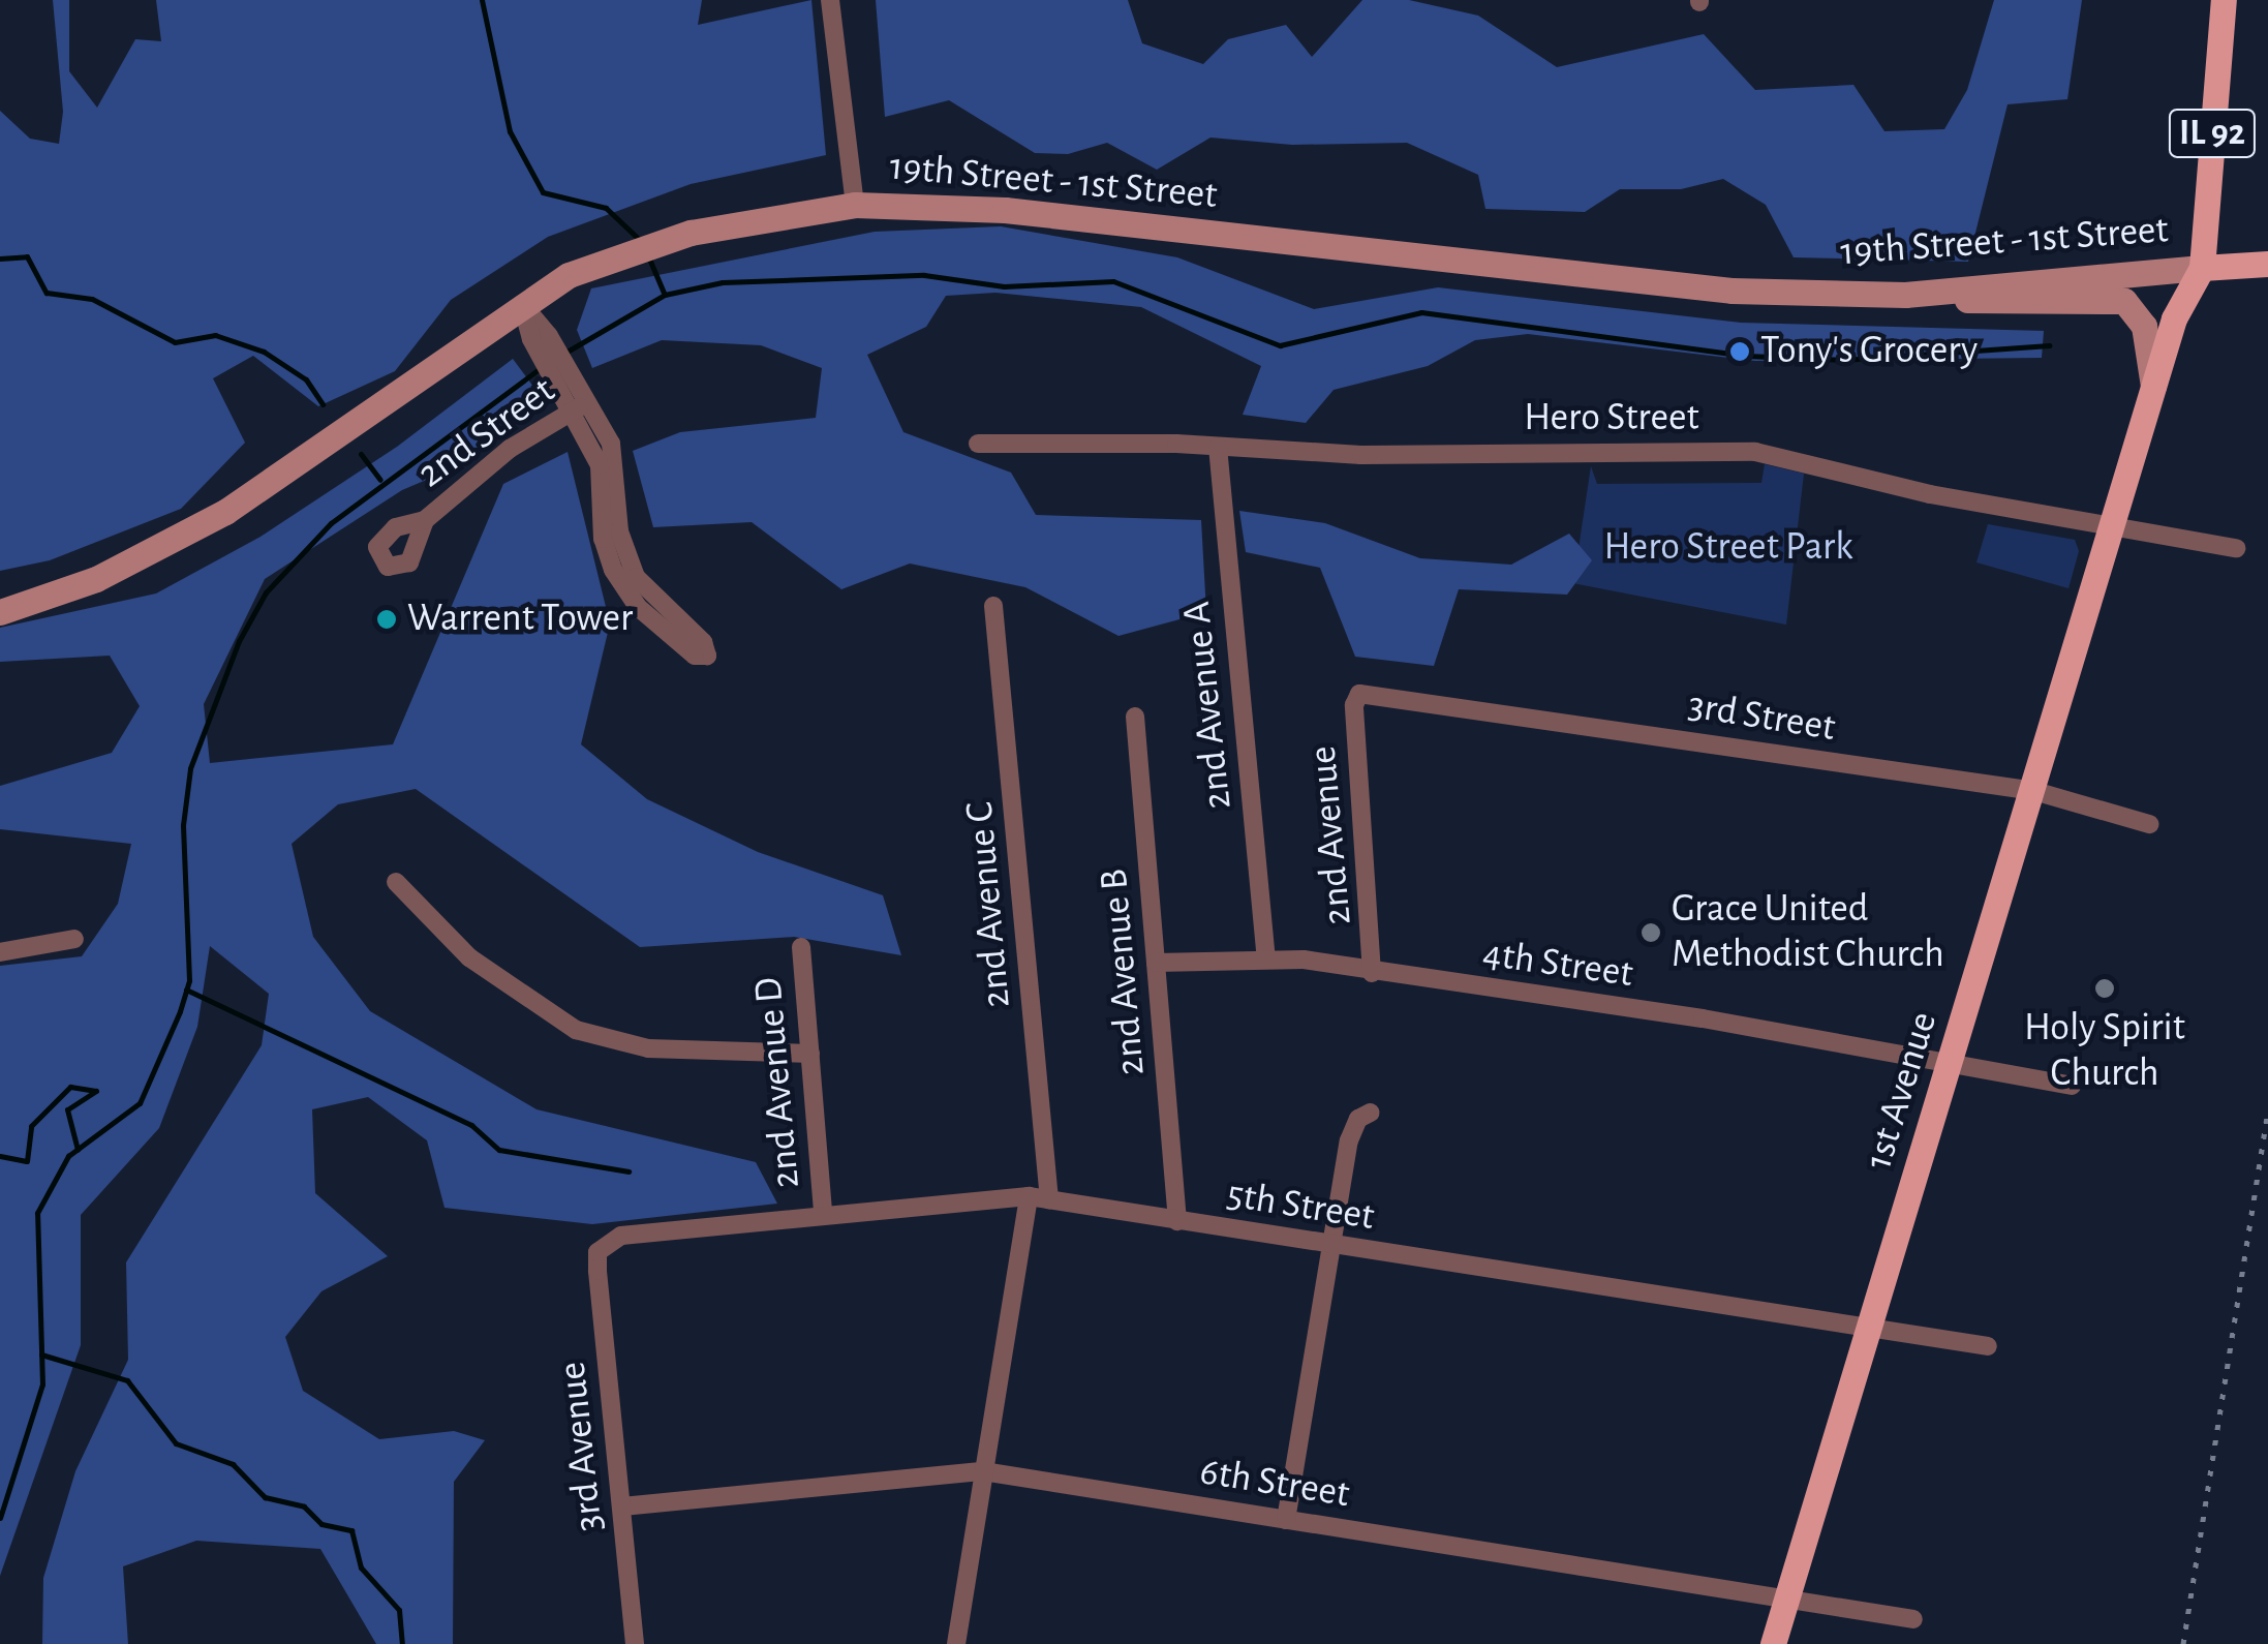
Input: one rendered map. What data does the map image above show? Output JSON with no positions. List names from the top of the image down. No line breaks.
{"streets":{"main road":["IL 92","19th Street - 1st Street","1st Avenue"],"street":["Hero Street","2nd Street","2nd Avenue A","3rd Street","2nd Avenue","2nd Avenue C","4th Street","2nd Avenue B","2nd Avenue D","5th Street","3rd Avenue","6th Street"]},"crossings":[["IL 92","19th Street - 1st Street"],["IL 92","1st Avenue"],["19th Street - 1st Street","1st Avenue"],["Hero Street","2nd Avenue A"],["Hero Street","1st Avenue"],["2nd Avenue A","4th Street"],["3rd Street","2nd Avenue"],["3rd Street","1st Avenue"],["2nd Avenue","4th Street"],["2nd Avenue C","5th Street"],["4th Street","2nd Avenue B"],["4th Street","1st Avenue"],["2nd Avenue B","5th Street"],["2nd Avenue D","5th Street"],["1st Avenue","5th Street"],["1st Avenue","6th Street"],["5th Street","3rd Avenue"],["3rd Avenue","6th Street"]],"parks":["Hero Street Park"],"places":["Tony's Grocery","Warrent Tower","Grace United Methodist Church","Holy Spirit Church"]}
